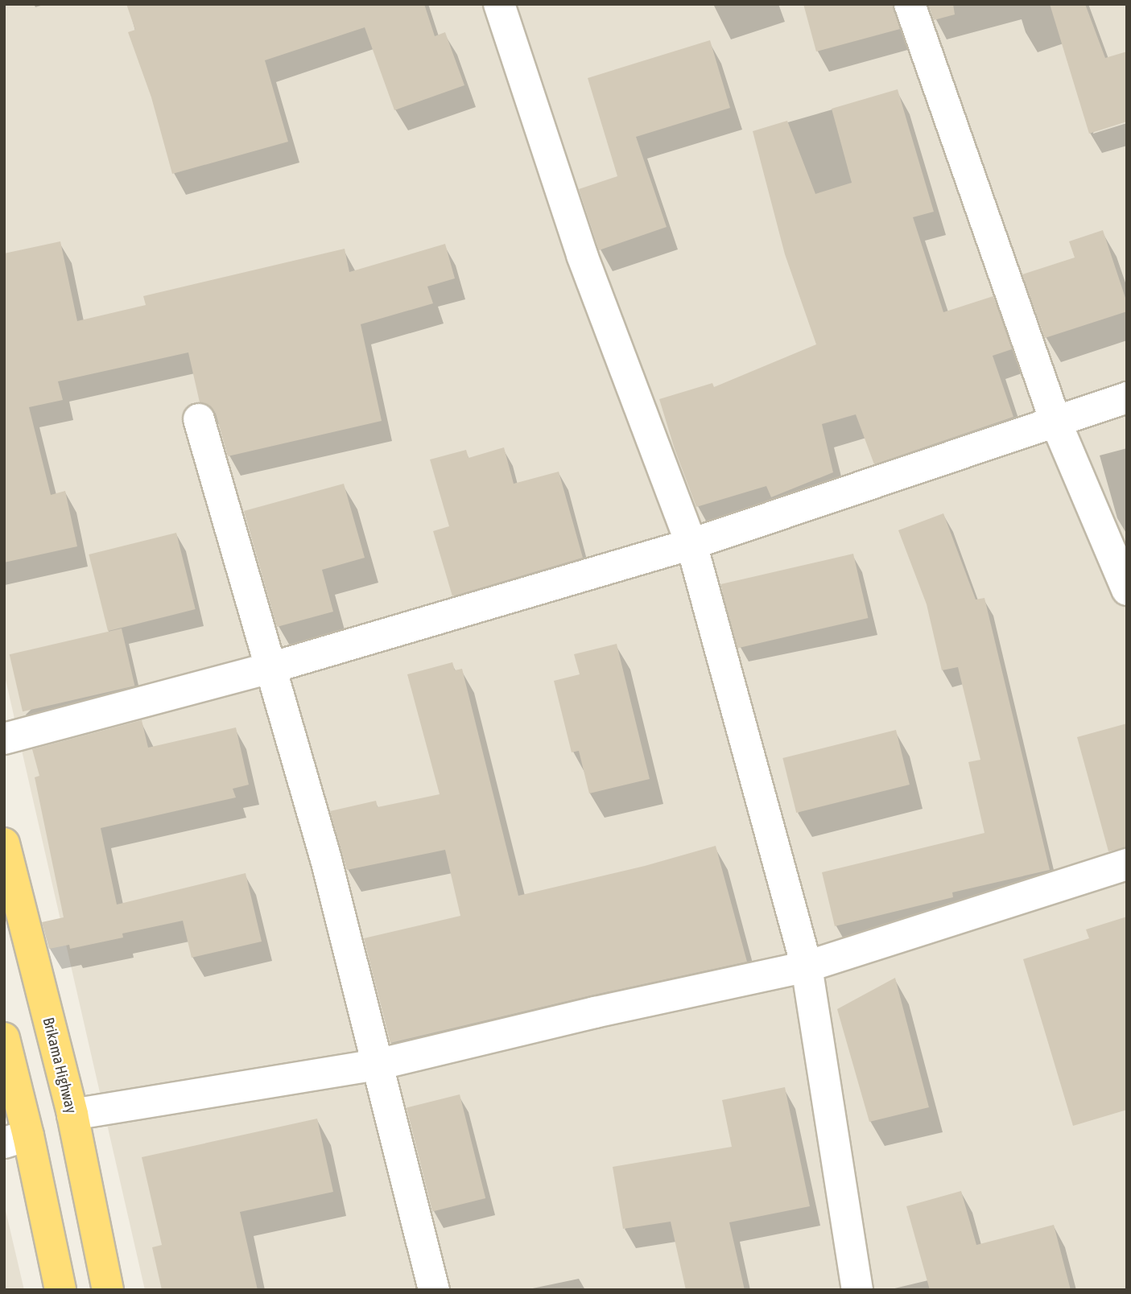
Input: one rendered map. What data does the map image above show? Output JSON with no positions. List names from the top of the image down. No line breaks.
{"streets":{"highway":["Brikama Highway"]}}
